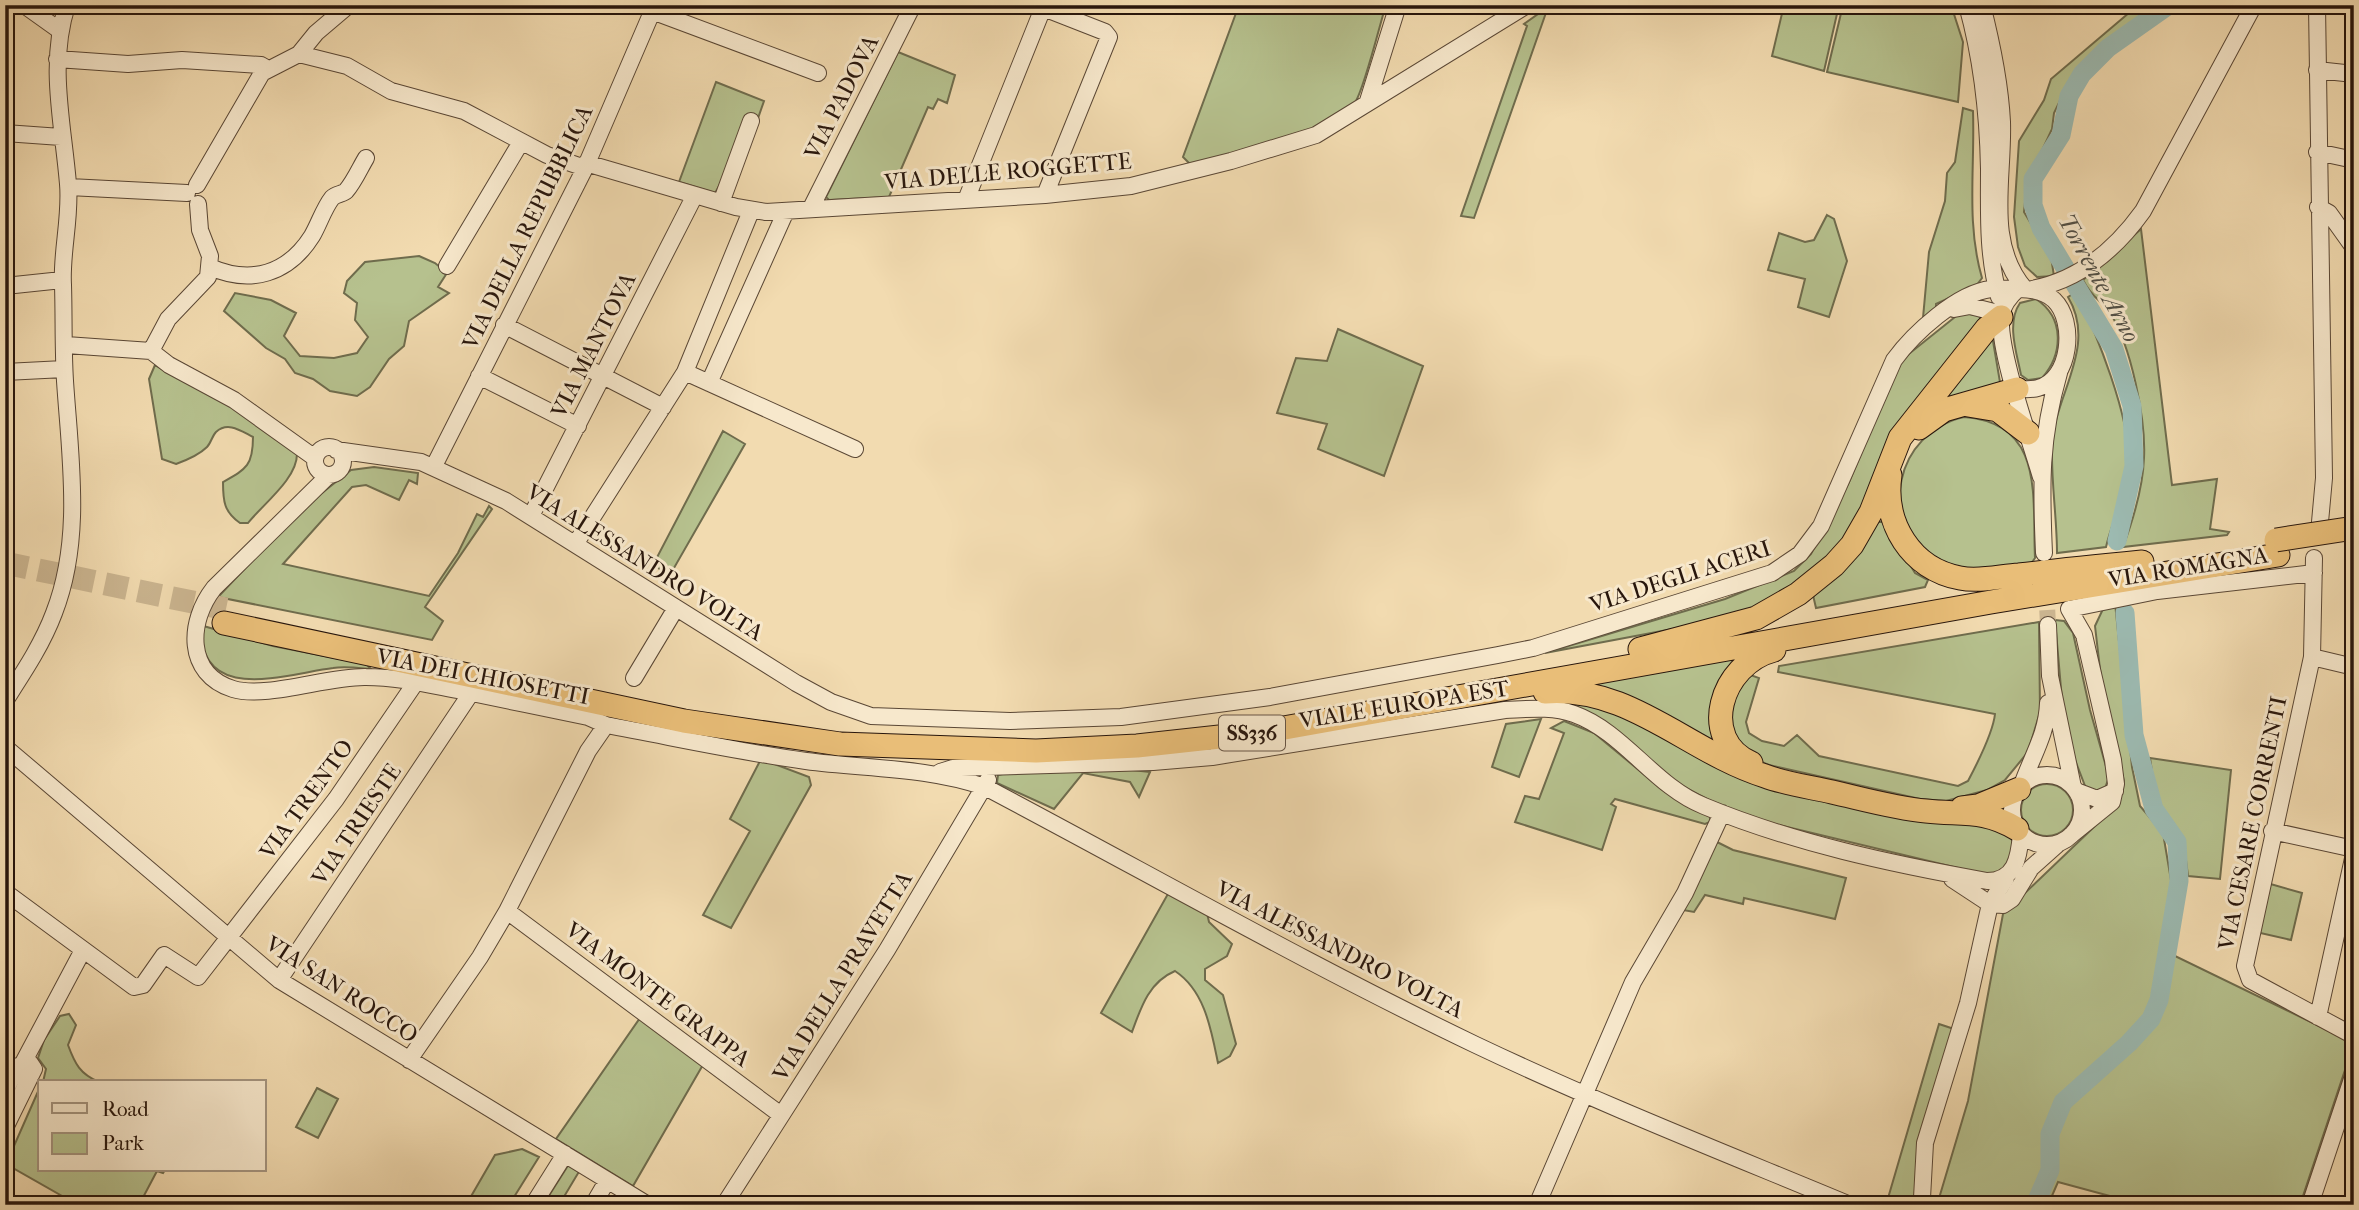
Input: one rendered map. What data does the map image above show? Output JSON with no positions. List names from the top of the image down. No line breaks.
{"streets":{"highway":["SS336"],"street":["VIA PADOVA","VIA DELLE ROGGETTE","VIA DELLA REPUBBLICA","VIA MANTOVA","VIA ALESSANDRO VOLTA","VIA ROMAGNA","VIA DEGLI ACERI","VIA DEI CHIOSETTI","VIALE EUROPA EST","VIA TRENTO","VIA CESARE CORRENTI","VIA TRIESTE","VIA DELLA PRAVETTA","VIA SAN ROCCO","VIA MONTE GRAPPA"]},"crossings":[["VIA PADOVA","VIA DELLE ROGGETTE"],["VIA DELLE ROGGETTE","VIA DELLA REPUBBLICA"],["VIA DELLE ROGGETTE","VIA MANTOVA"],["VIA DELLA REPUBBLICA","VIA ALESSANDRO VOLTA"],["VIA MANTOVA","VIA ALESSANDRO VOLTA"],["VIA ALESSANDRO VOLTA","VIA DEI CHIOSETTI"],["VIA ALESSANDRO VOLTA","VIALE EUROPA EST"],["VIA ALESSANDRO VOLTA","VIA DELLA PRAVETTA"],["VIA ROMAGNA","VIA CESARE CORRENTI"],["VIA DEGLI ACERI","VIALE EUROPA EST"],["VIA DEI CHIOSETTI","VIA TRENTO"],["VIA DEI CHIOSETTI","VIA TRIESTE"],["VIA DEI CHIOSETTI","VIA SAN ROCCO"],["VIA DEI CHIOSETTI","VIA MONTE GRAPPA"],["VIALE EUROPA EST","VIA DELLA PRAVETTA"],["VIA TRENTO","VIA SAN ROCCO"],["VIA TRIESTE","VIA SAN ROCCO"],["VIA DELLA PRAVETTA","VIA MONTE GRAPPA"]],"water":["Torrente Arno"],"legend":["Road","Park"]}
